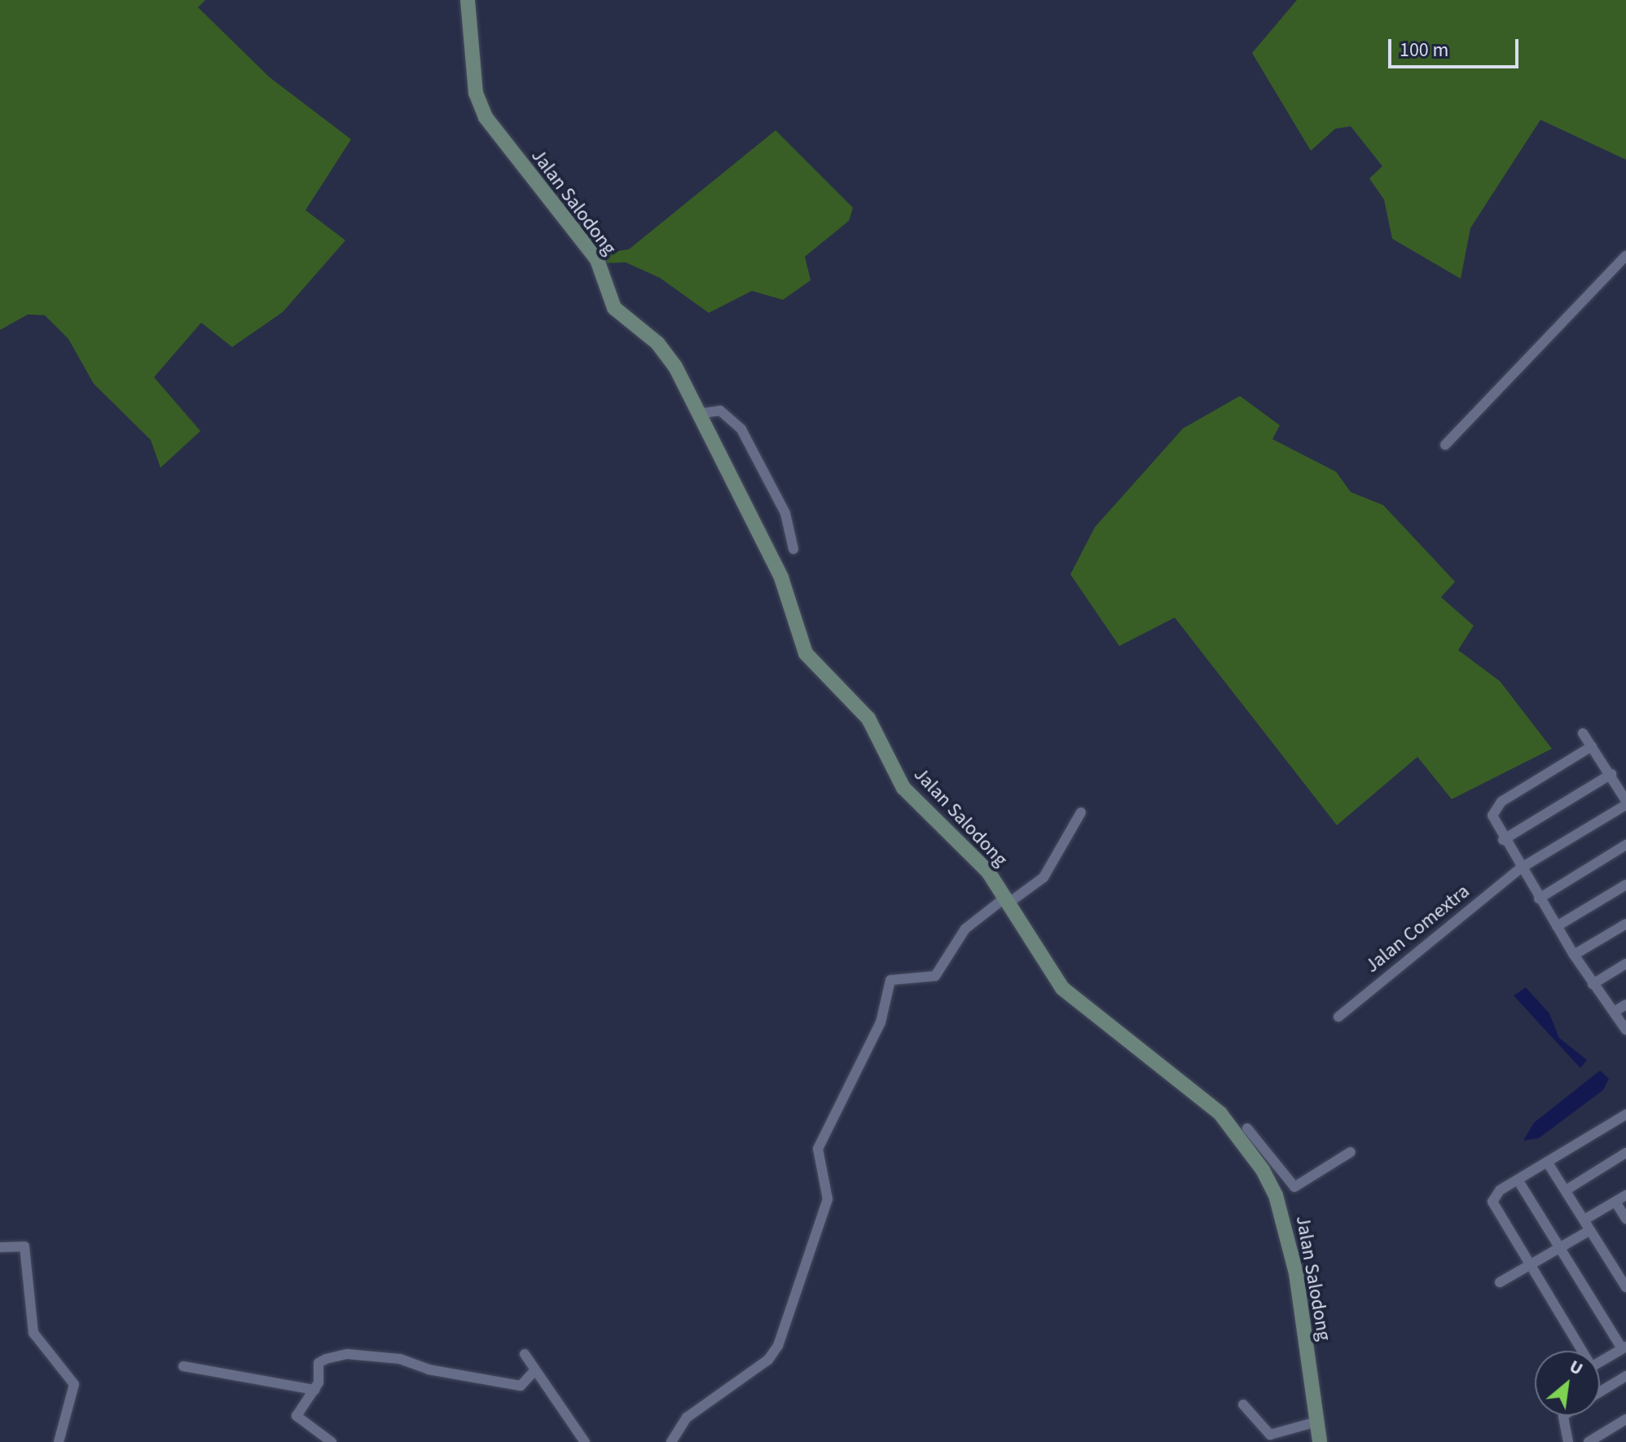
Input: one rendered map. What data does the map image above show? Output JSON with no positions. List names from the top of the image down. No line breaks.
{"streets":{"street":["Jalan Salodong","Jalan Comextra"]},"scale_bar":"100 m","north":"top right"}
